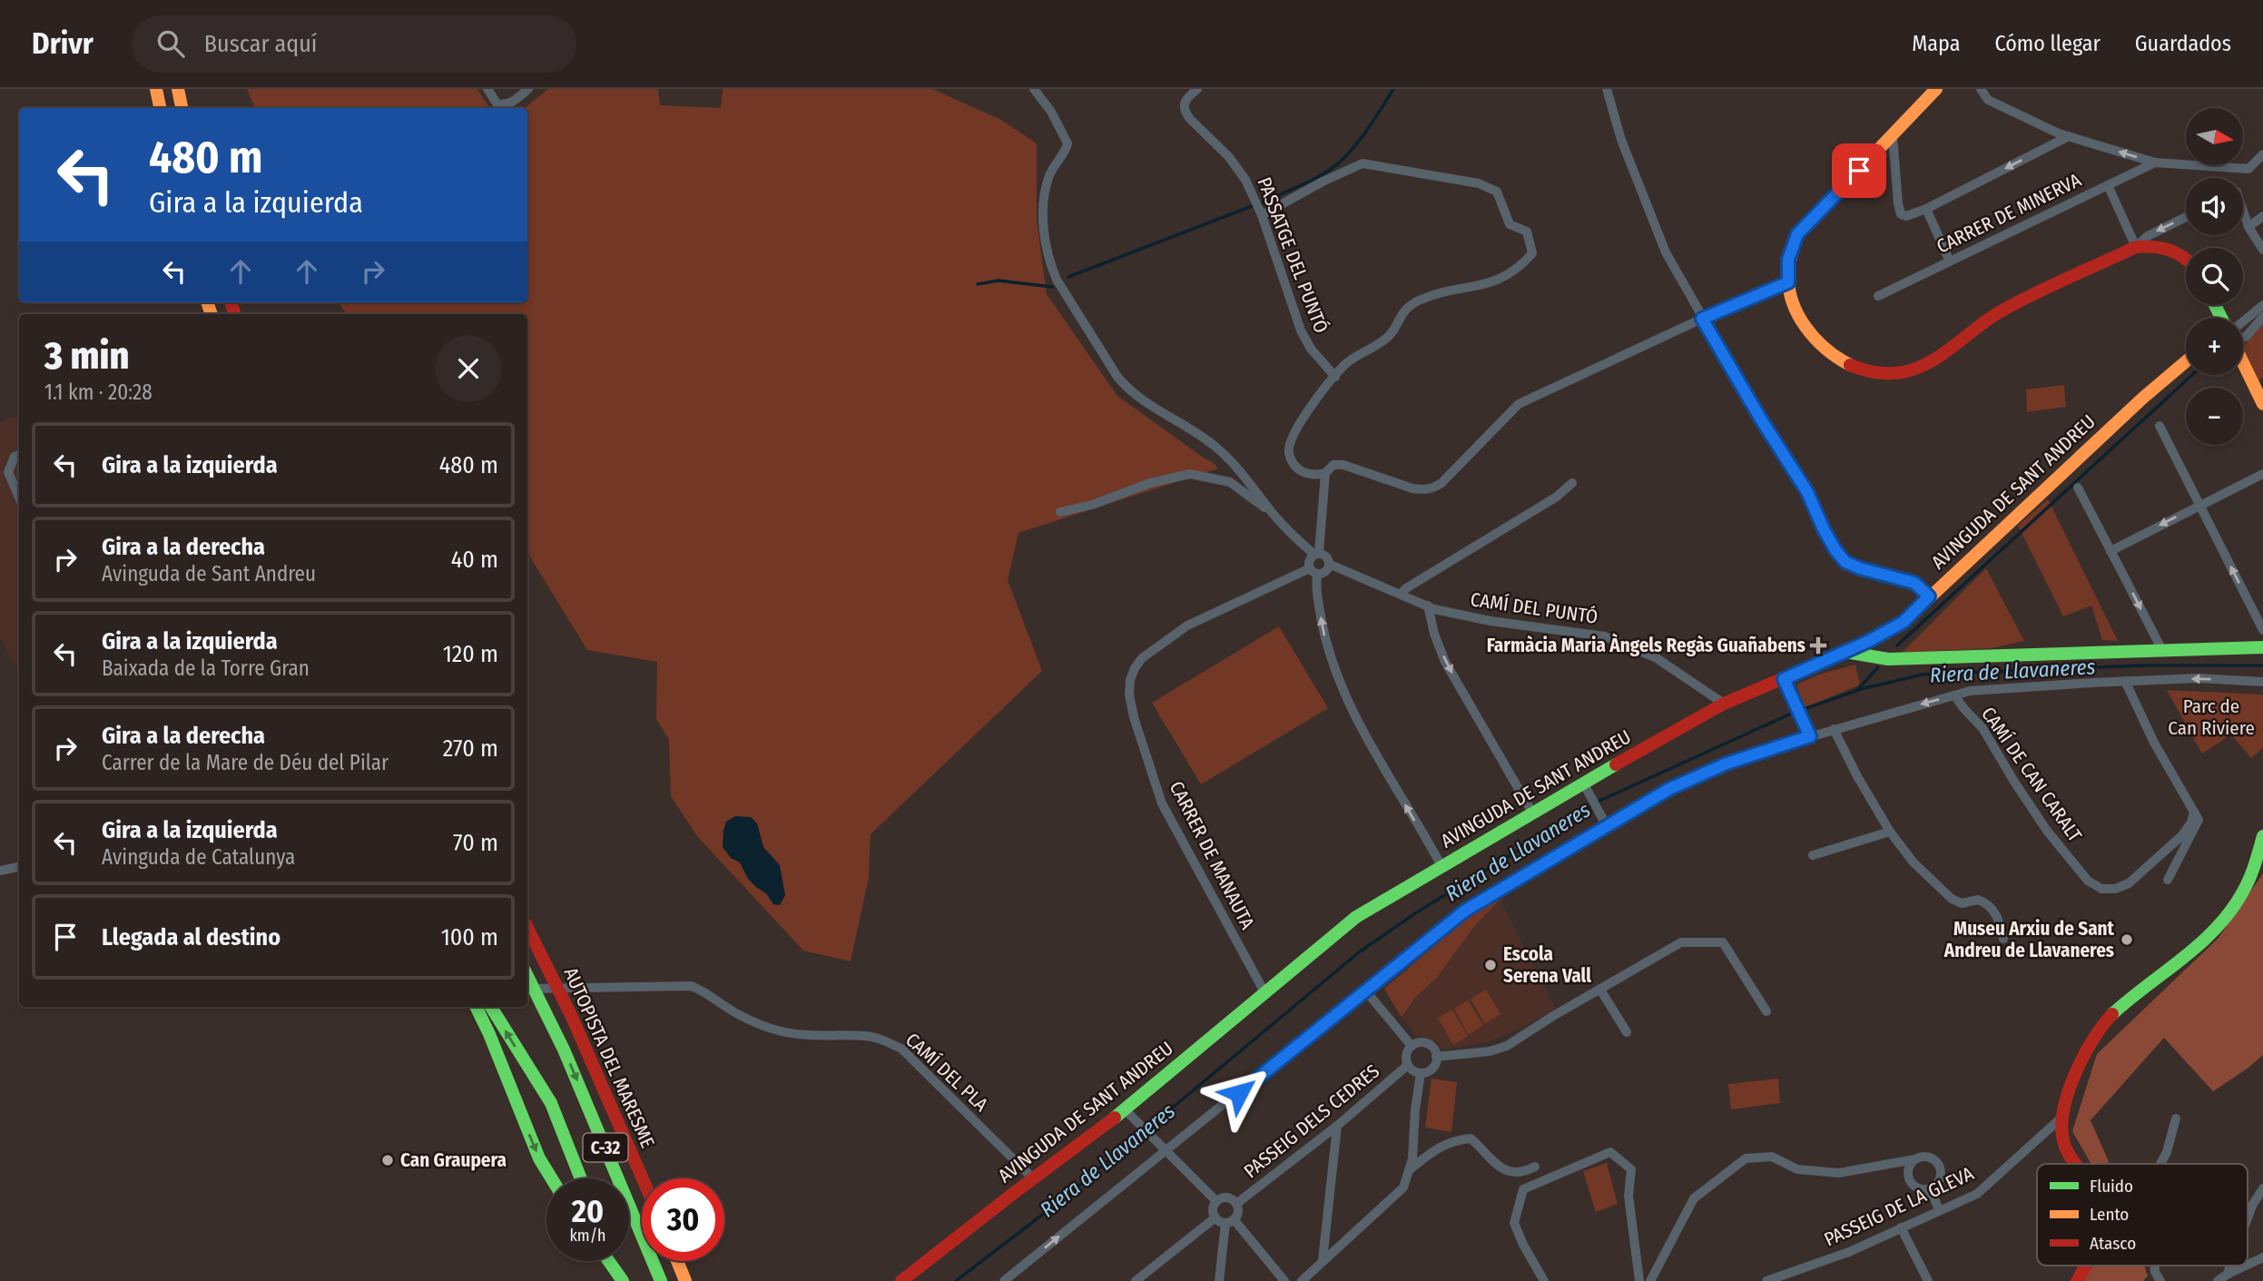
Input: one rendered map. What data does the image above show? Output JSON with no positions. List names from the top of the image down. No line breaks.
{"streets":{"main road":["AVINGUDA DE SANT ANDREU","AUTOPISTA DEL MARESME","C-32"],"street":["CARRER DE MINERVA","PASSATGE DEL PUNTÓ","CAMÍ DEL PUNTÓ","CAMÍ DE CAN CARALT","CARRER DE MANAUTA","CAMÍ DEL PLA","PASSEIG DELS CEDRES","PASSEIG DE LA GLEVA"]},"crossings":[["AVINGUDA DE SANT ANDREU","CAMÍ DEL PUNTÓ"],["AVINGUDA DE SANT ANDREU","CARRER DE MANAUTA"],["AVINGUDA DE SANT ANDREU","CAMÍ DEL PLA"],["CAMÍ DEL PUNTÓ","CARRER DE MANAUTA"]],"water":["Riera de Llavaneres"],"parks":["Parc de Can Riviere"],"places":{"health":["Farmàcia Maria Àngels Regàs Guañabens"],"other":["Museu Arxiu de Sant Andreu de Llavaneres","Escola Serena Vall","Can Graupera"]},"legend":["Fluido","Lento","Atasco"],"north":"right","page":{"header":"Drivr","search":"Buscar aquí","nav":["Mapa","Cómo llegar","Guardados"],"map_buttons":["+","−"],"turn":["480 m","Gira a la izquierda"],"heading":["3 min","1.1 km · 20:28"],"list":[{"name":"Gira a la izquierda","value":"480 m"},{"name":"Gira a la derecha","note":"Avinguda de Sant Andreu","value":"40 m"},{"name":"Gira a la izquierda","note":"Baixada de la Torre Gran","value":"120 m"},{"name":"Gira a la derecha","note":"Carrer de la Mare de Déu del Pilar","value":"270 m"},{"name":"Gira a la izquierda","note":"Avinguda de Catalunya","value":"70 m"},{"name":"Llegada al destino","value":"100 m"}],"speed":"20 km/h","limit":"30"}}
